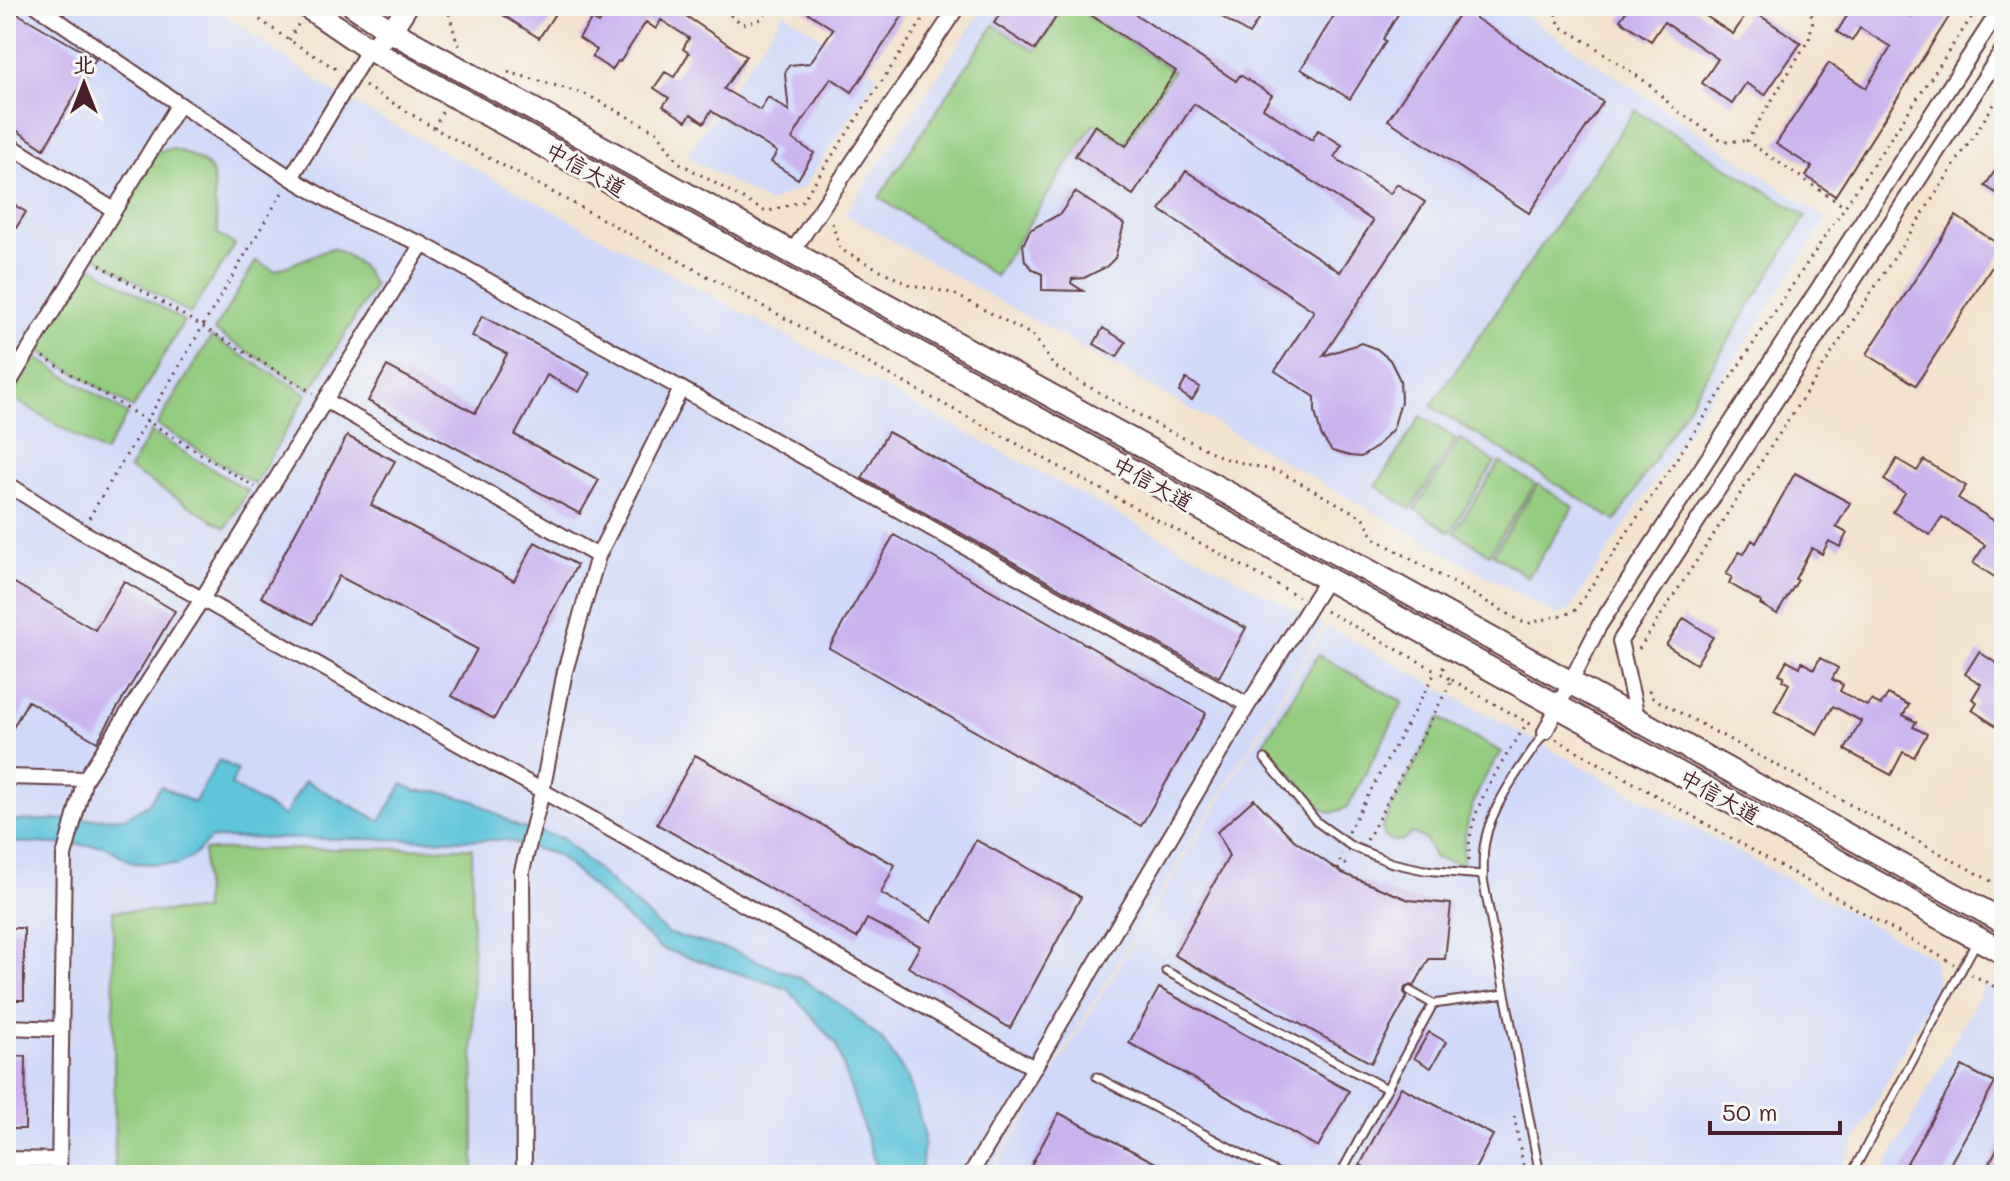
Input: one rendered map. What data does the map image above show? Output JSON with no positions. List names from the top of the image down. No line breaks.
{"streets":{"main road":["中信大道"]},"scale_bar":"50 m","north":"top"}
